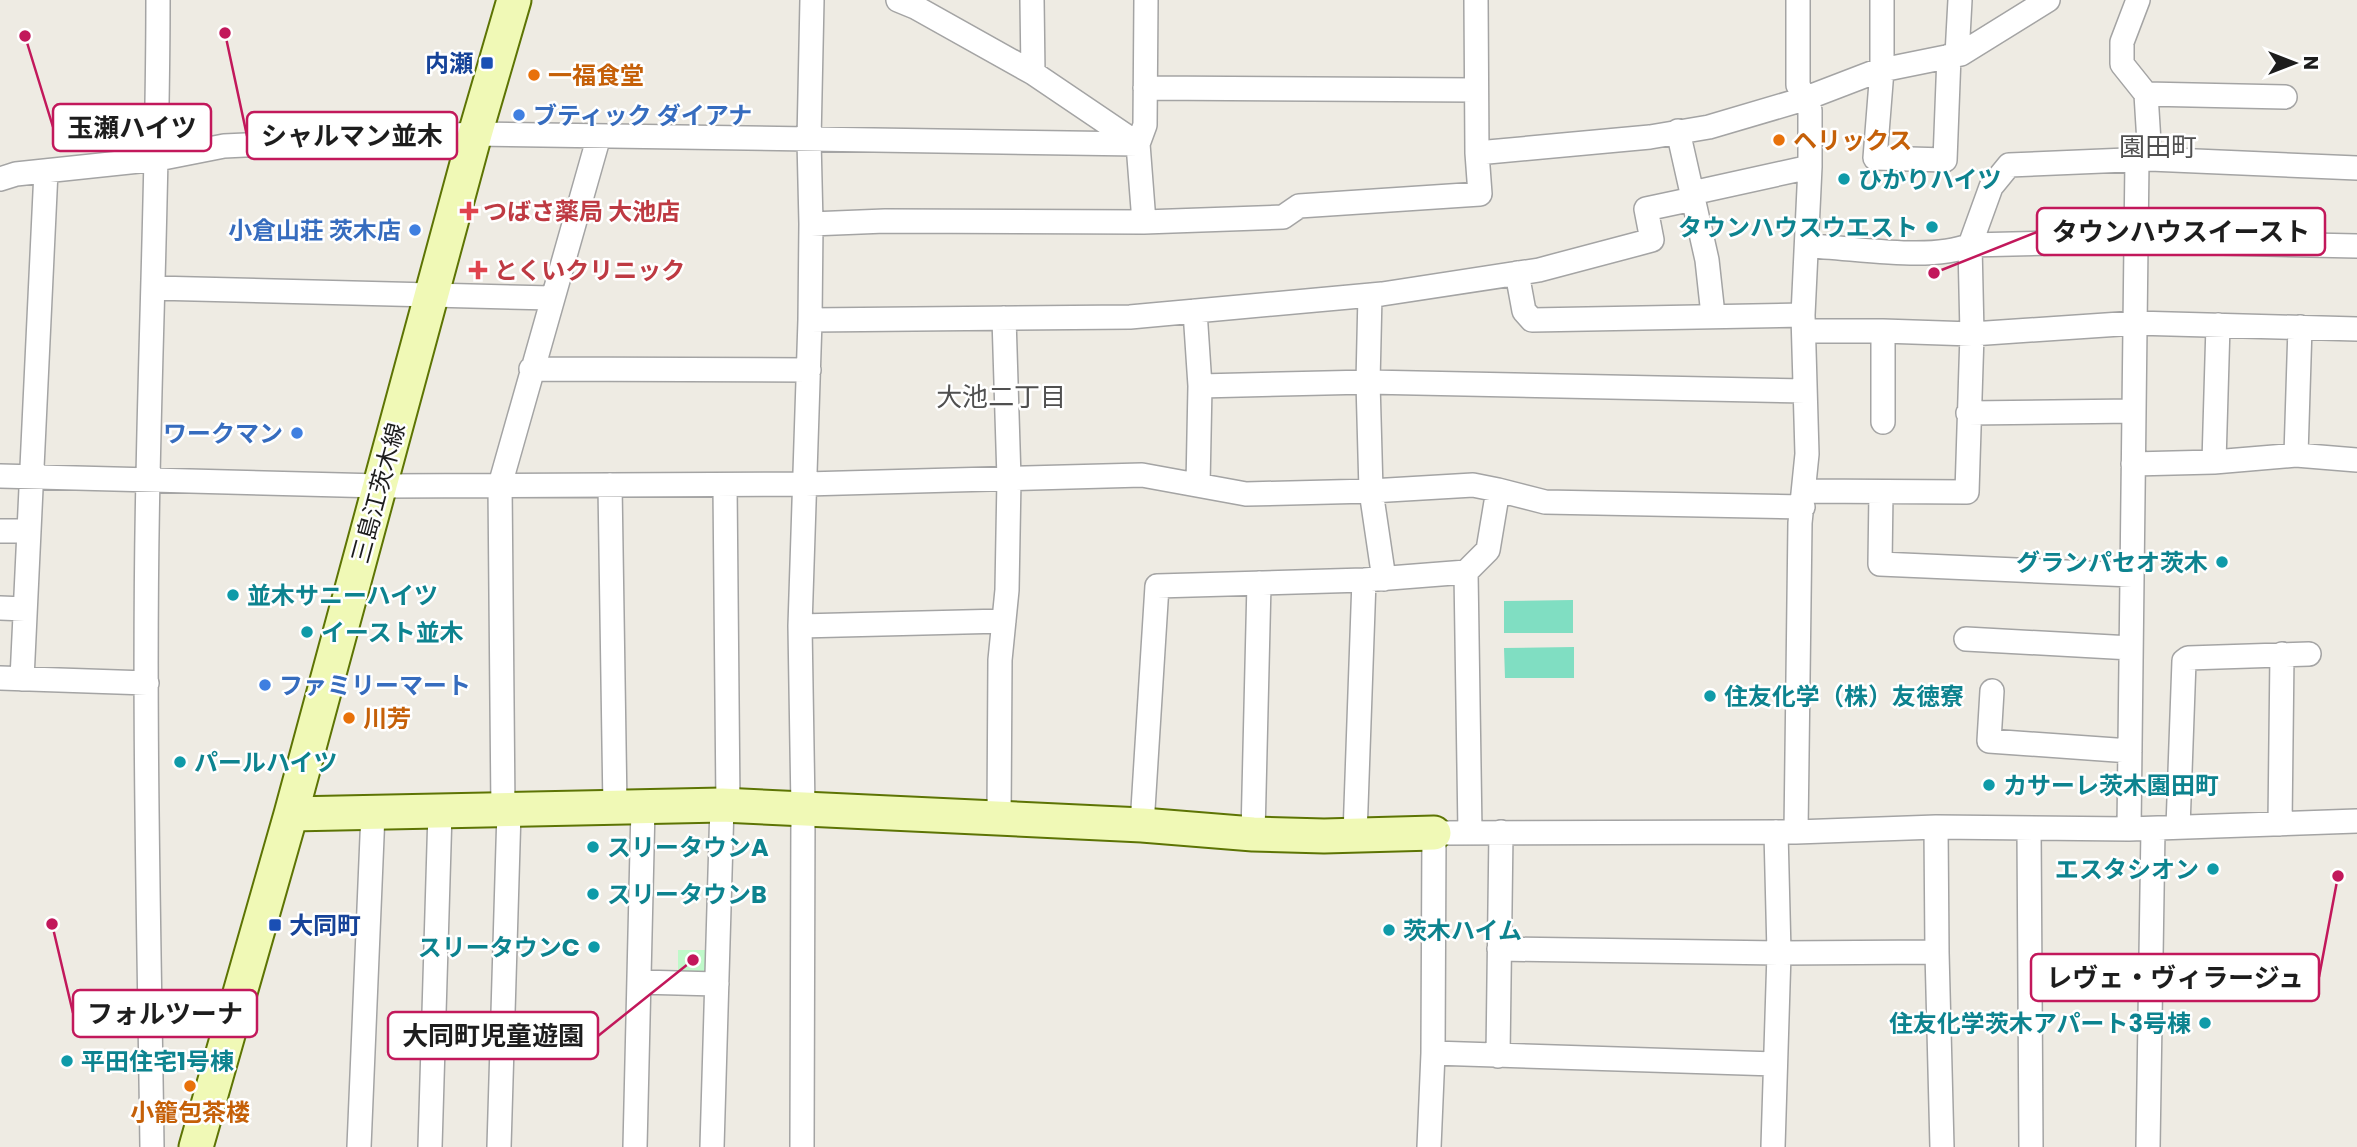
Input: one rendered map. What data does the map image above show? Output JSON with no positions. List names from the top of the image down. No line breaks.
{"streets":{"main road":["三島江茨木線"]},"districts":["園田町","大池二丁目"],"places":{"other":["シャルマン並木","玉瀬ハイツ","一福食堂","ブティック ダイアナ","ヘリックス","ひかりハイツ","タウンハウスウエスト","小倉山荘 茨木店","タウンハウスイースト","ワークマン","グランパセオ茨木","並木サニーハイツ","イースト並木","ファミリーマート","住友化学（株）友徳寮","川芳","パールハイツ","カサーレ茨木園田町","スリータウンA","エスタシオン","レヴェ・ヴィラージュ","スリータウンB","フォルツーナ","茨木ハイム","スリータウンC","大同町児童遊園","住友化学茨木アパート3号棟","平田住宅1号棟","小籠包茶楼"],"transit":["内瀬","大同町"],"health":["つばさ薬局 大池店","とくいクリニック"]},"north":"right"}
